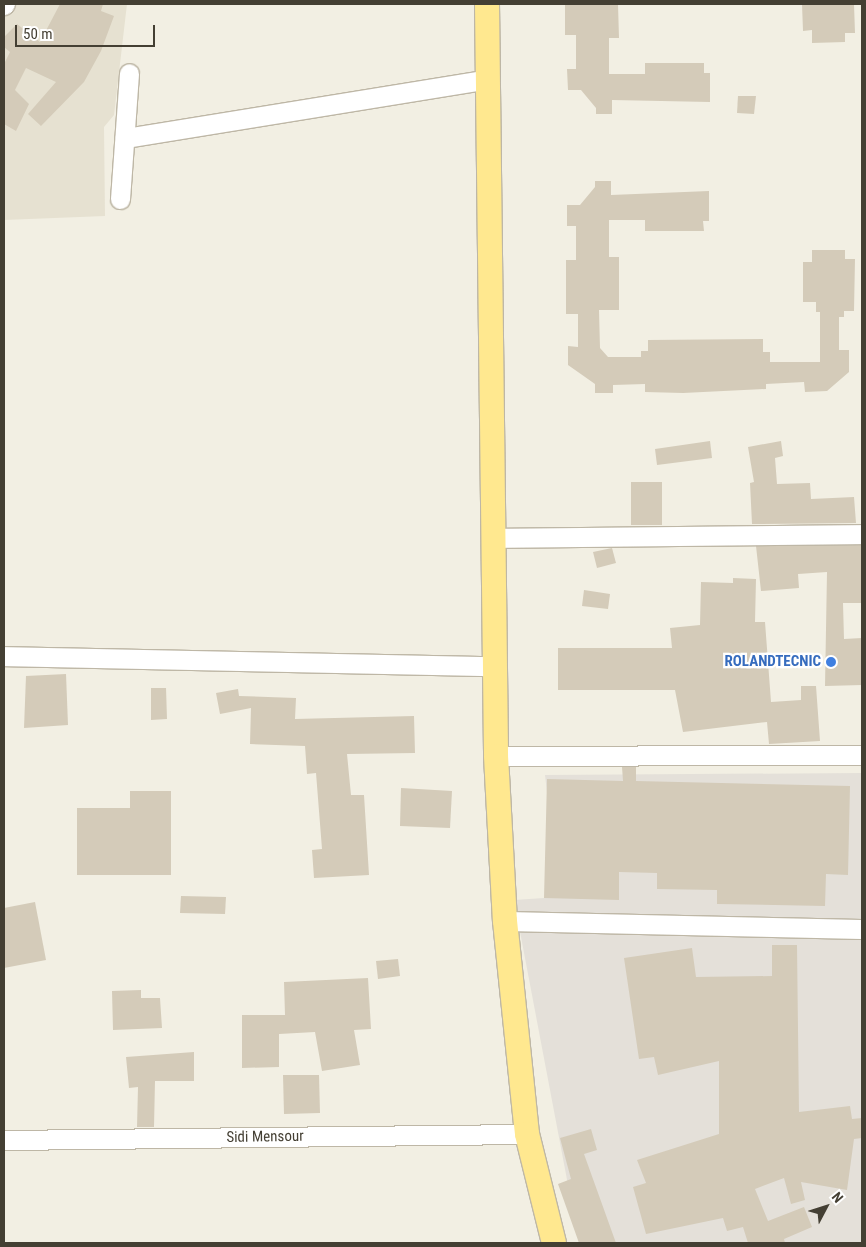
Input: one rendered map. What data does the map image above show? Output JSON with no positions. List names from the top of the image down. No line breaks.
{"streets":{"street":["Sidi Mensour"]},"places":["ROLANDTECNIC"],"scale_bar":"50 m","north":"top right"}
